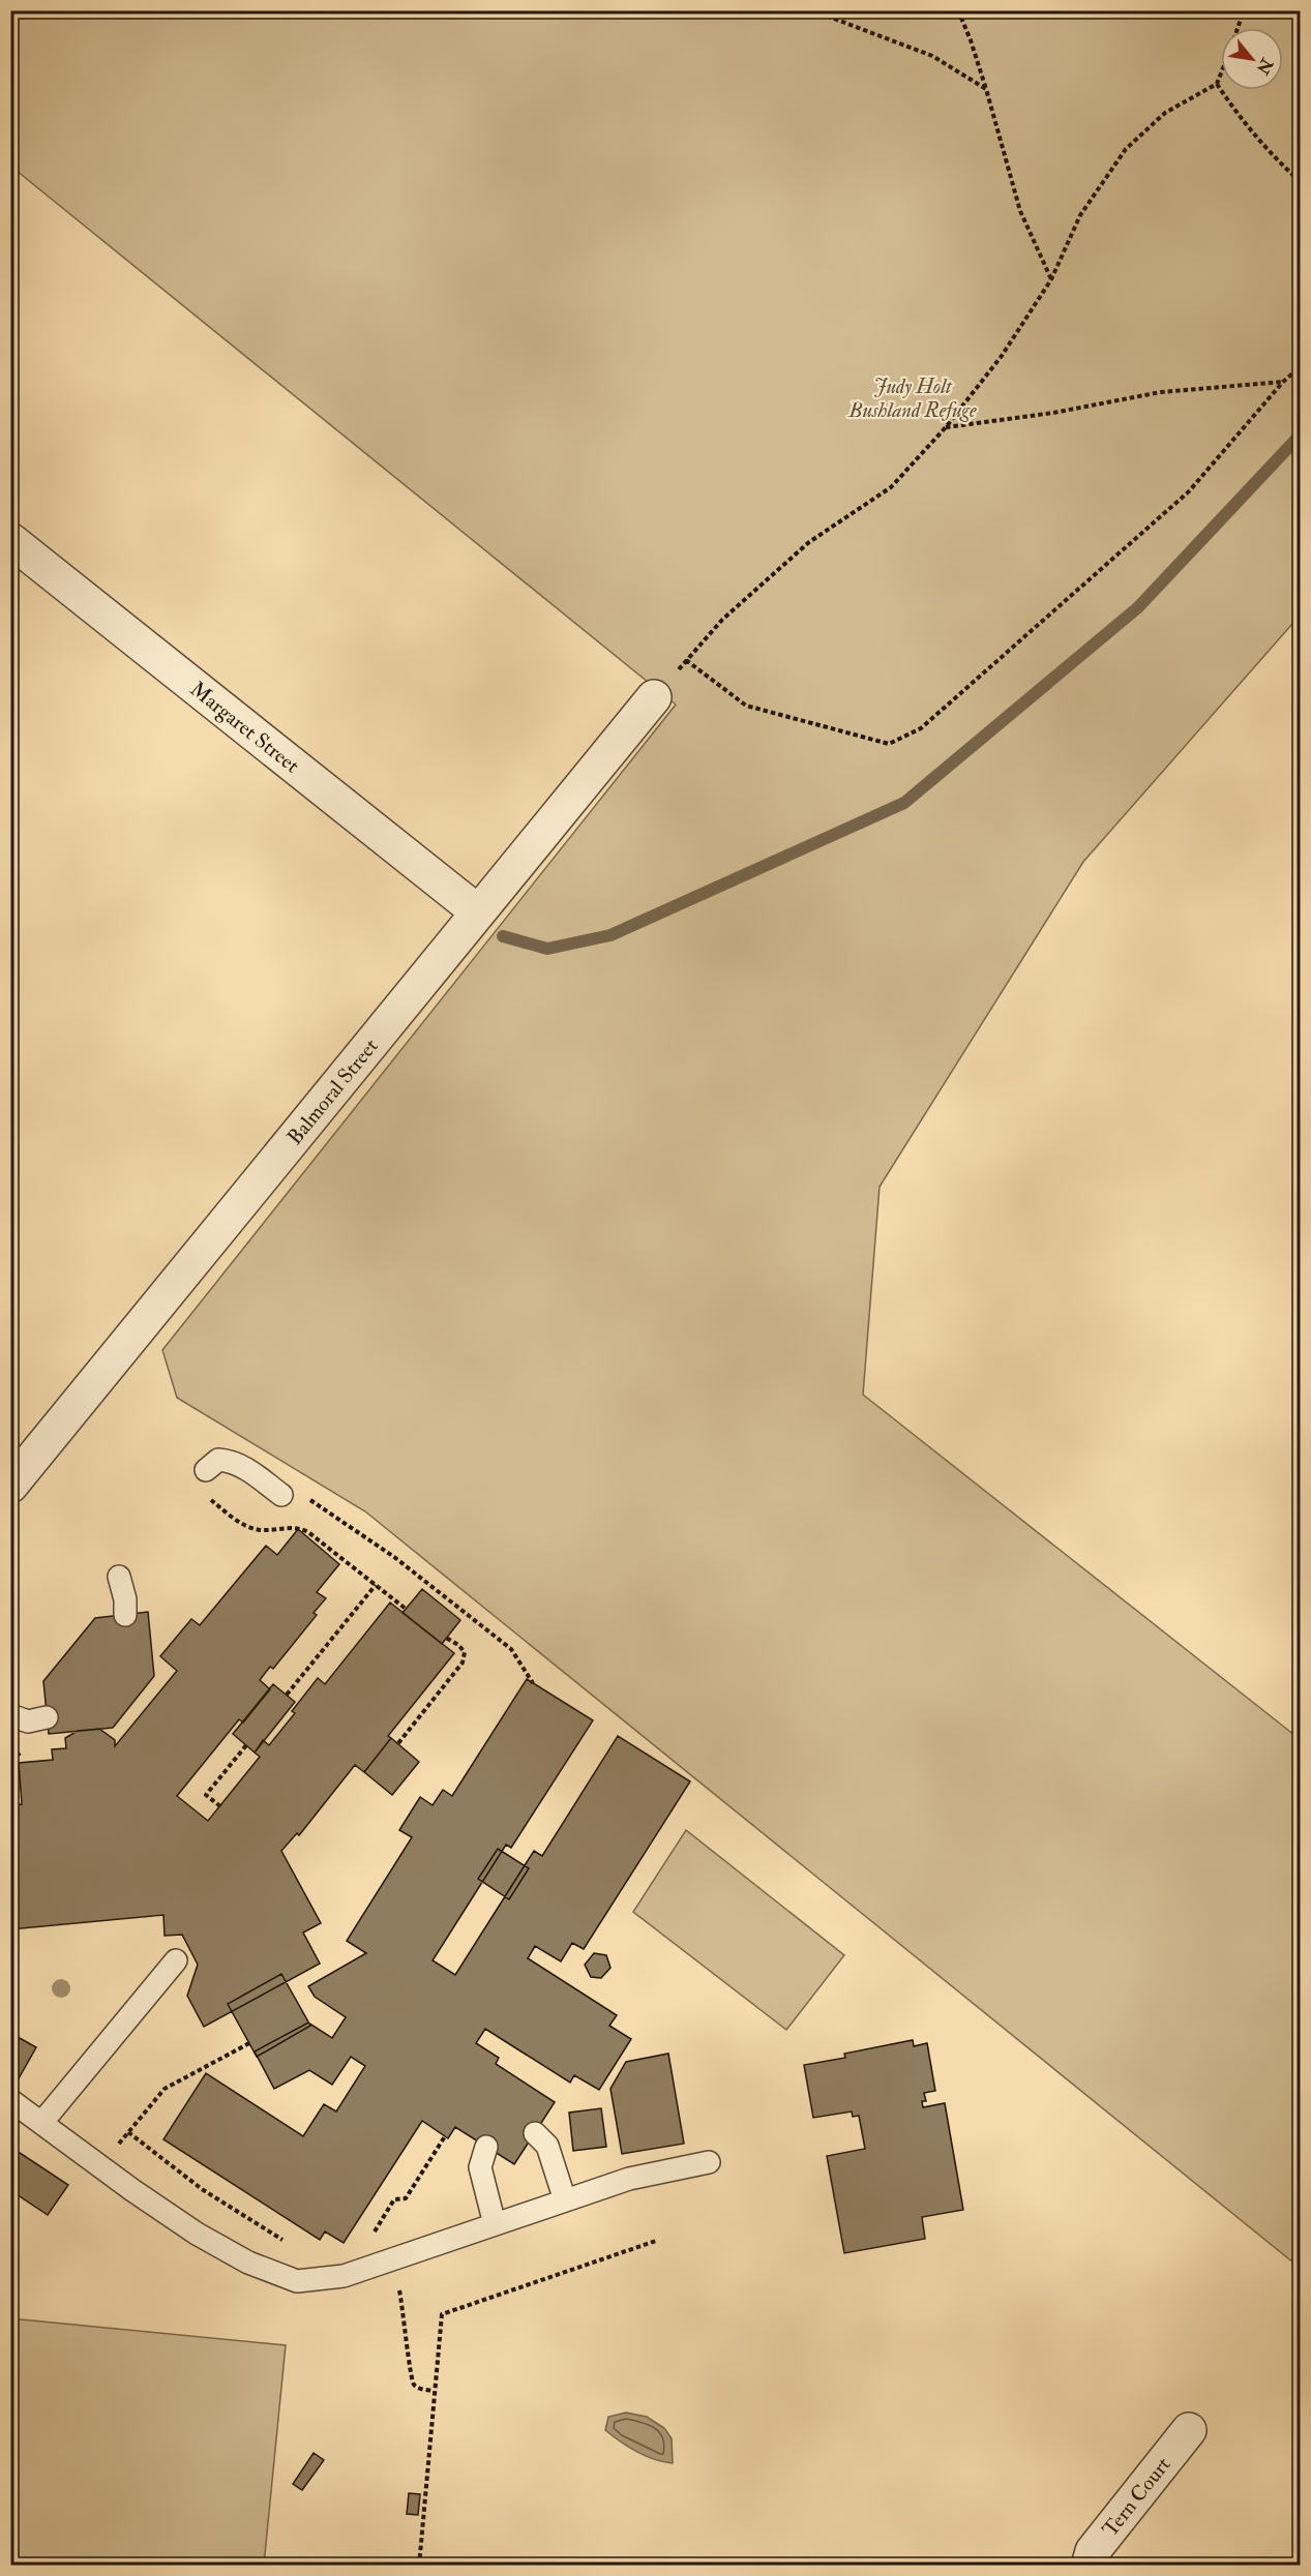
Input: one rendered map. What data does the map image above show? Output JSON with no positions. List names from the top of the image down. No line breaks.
{"streets":{"street":["Margaret Street","Balmoral Street","Tern Court"]},"crossings":[["Margaret Street","Balmoral Street"]],"parks":["Judy Holt Bushland Refuge"],"north":"bottom right"}
